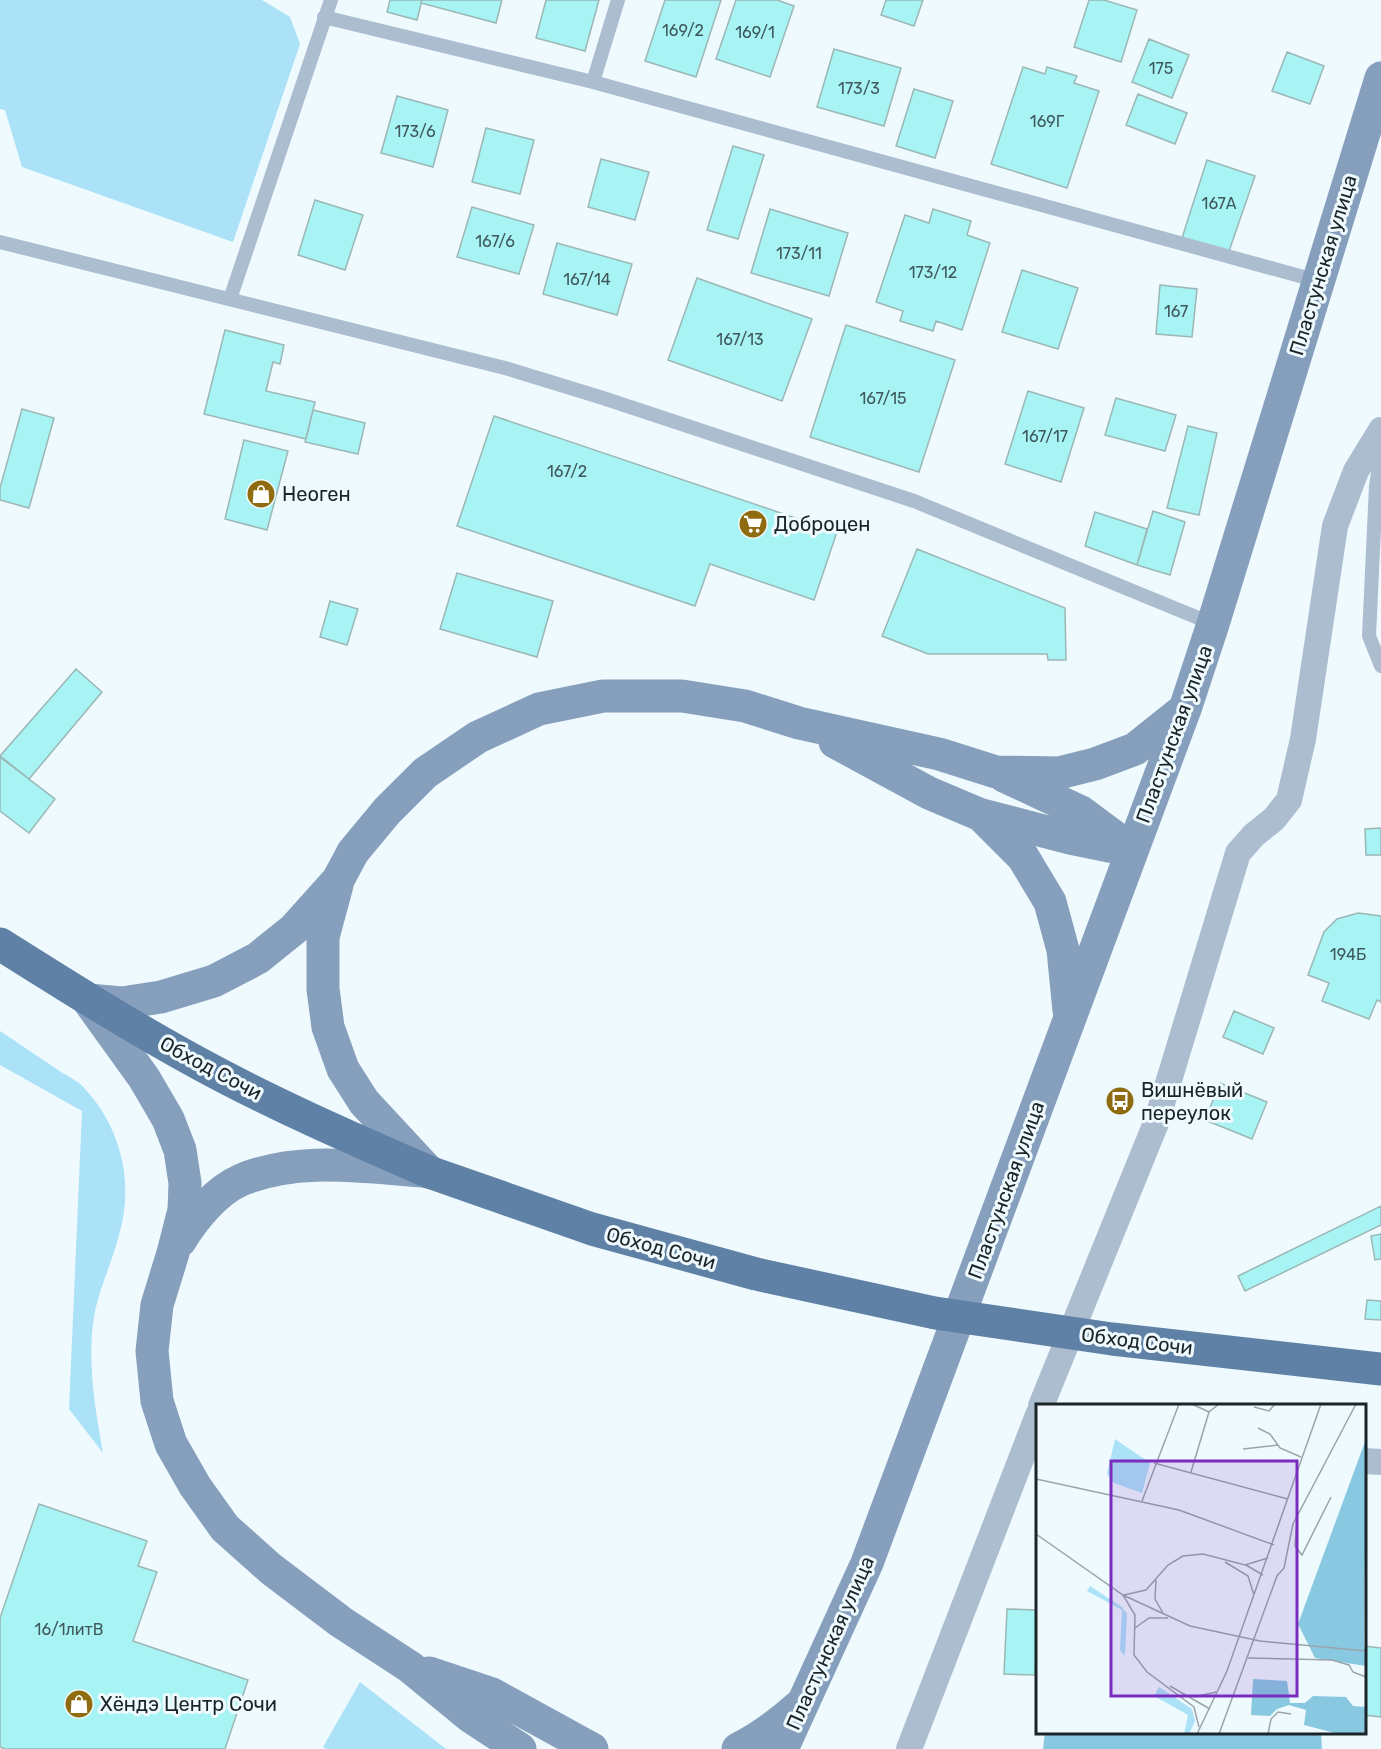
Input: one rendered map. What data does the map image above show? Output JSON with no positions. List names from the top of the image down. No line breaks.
{"streets":{"highway":["Обход Сочи"],"main road":["Пластунская улица"]},"places":{"shop":["Неоген","Хёндэ Центр Сочи"],"supermarket":["Доброцен"],"bus stop":["Вишнёвый переулок"]},"house_numbers":["169/2","169/1","175","173/3","169Г","173/6","167А","167/6","173/11","173/12","167/14","167","167/13","167/15","167/17","167/2","194Б","16/1литВ"]}
